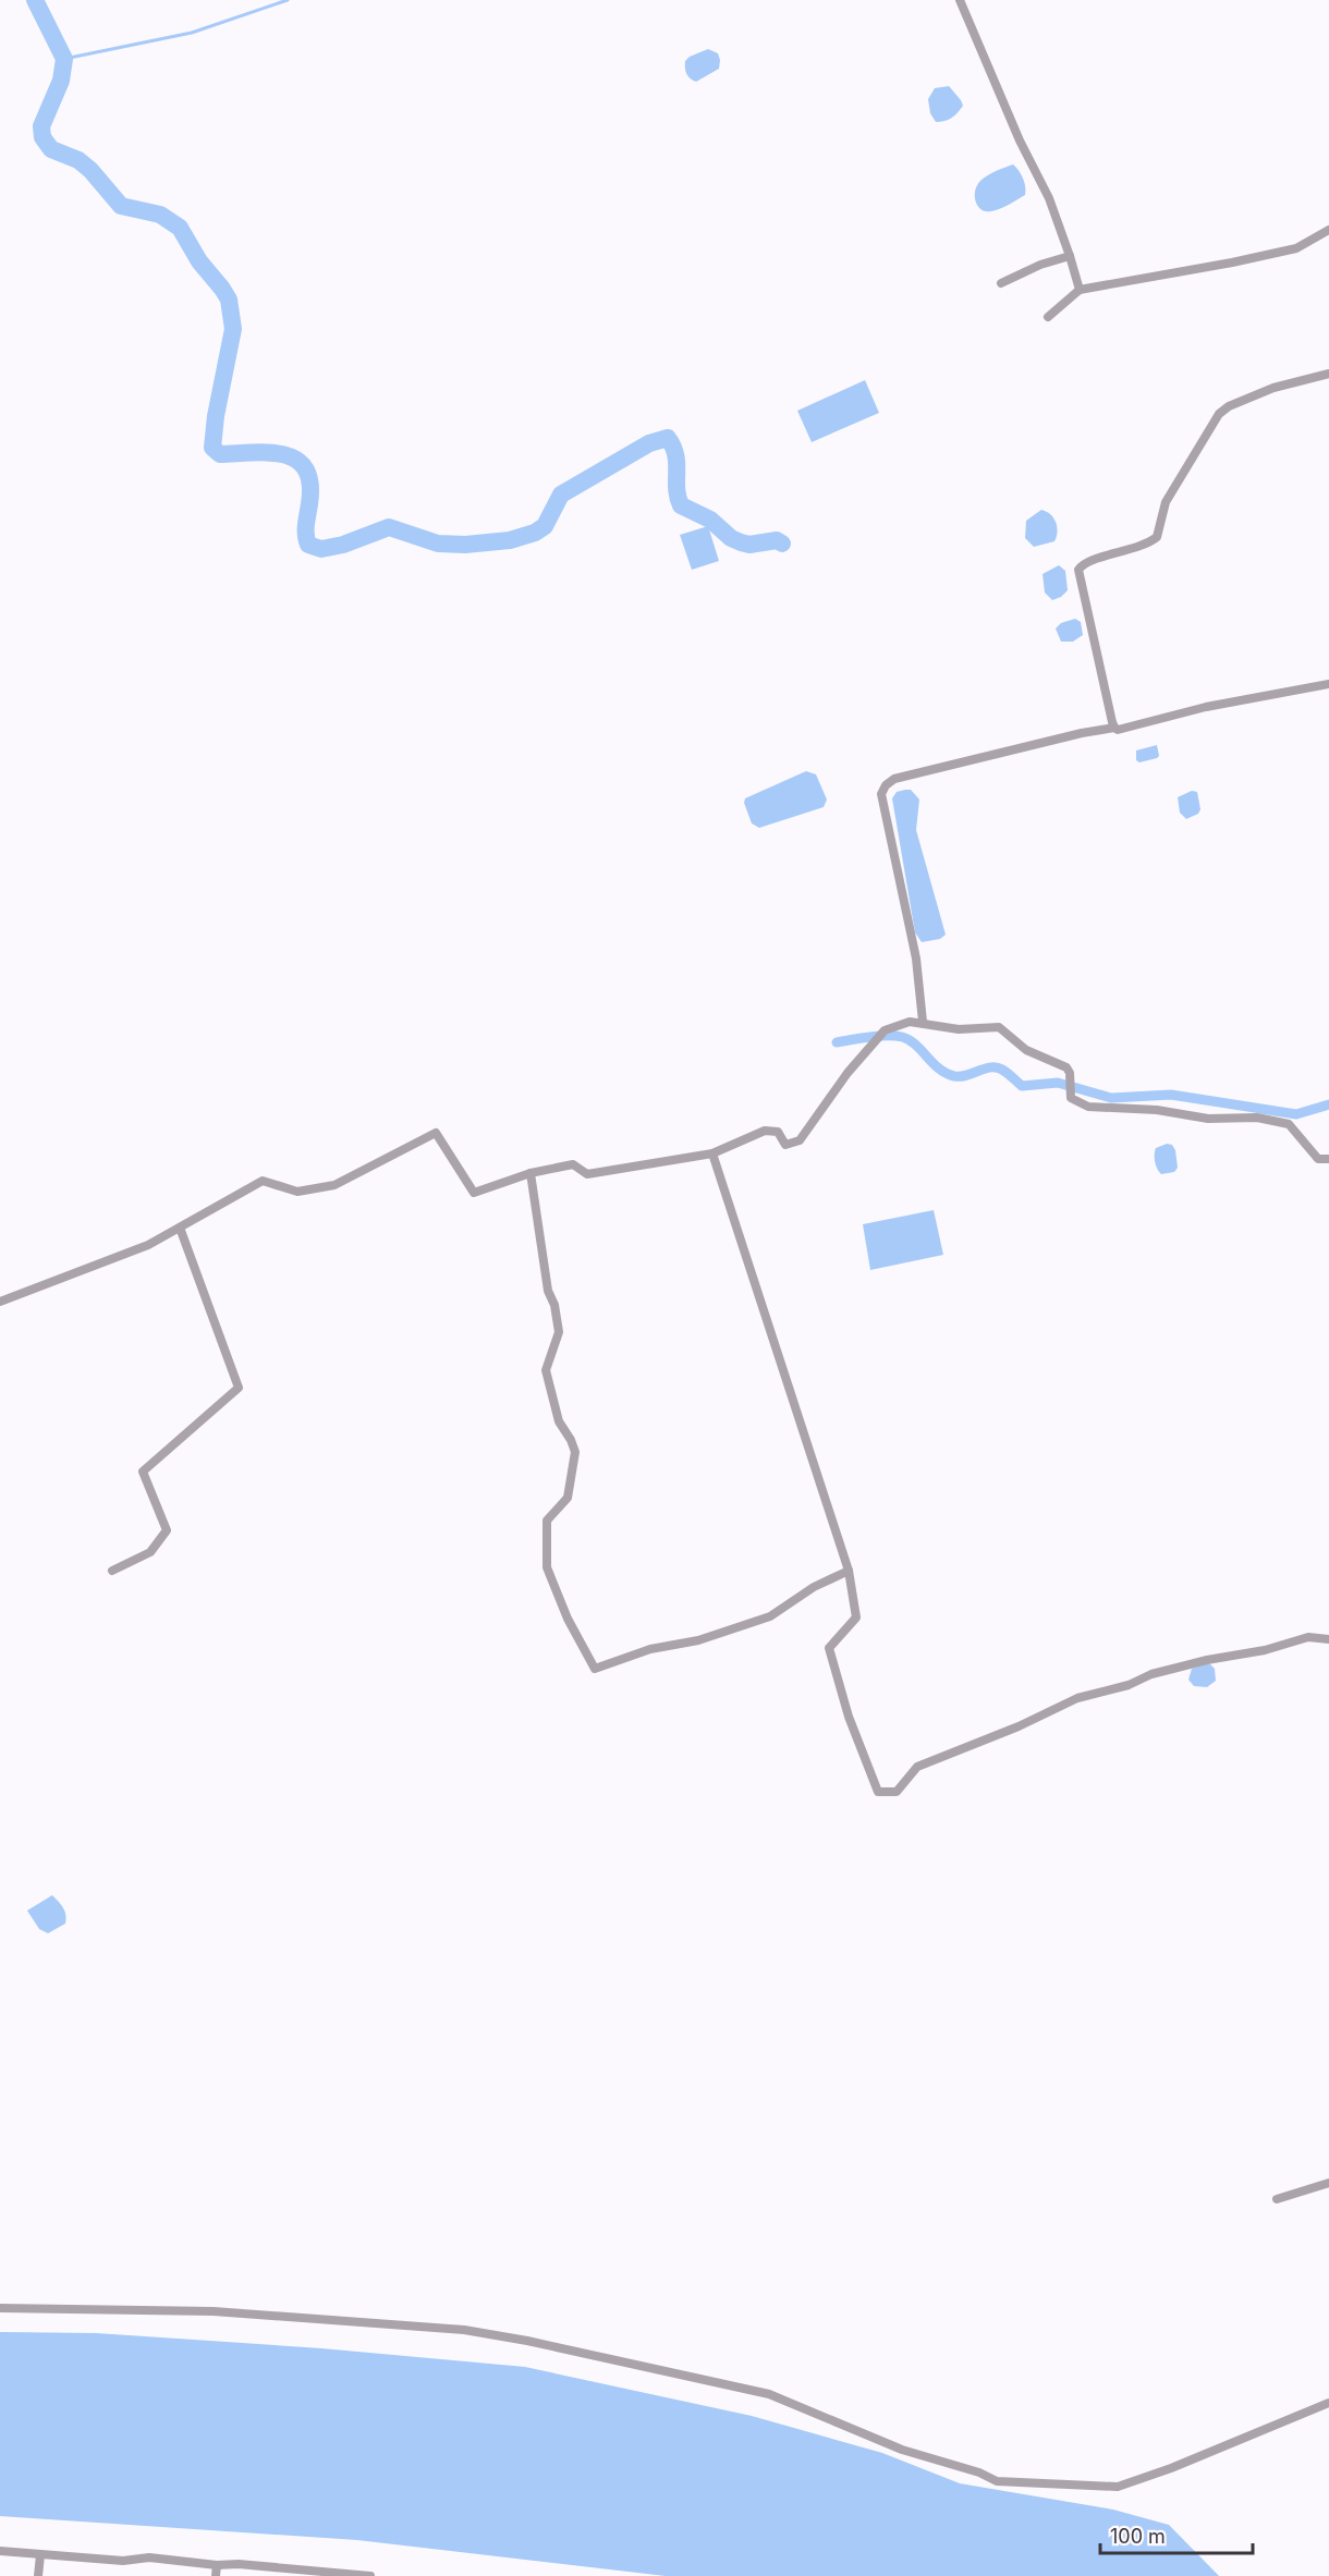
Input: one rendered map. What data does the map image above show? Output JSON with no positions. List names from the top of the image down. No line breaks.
{"scale_bar":"100 m"}
